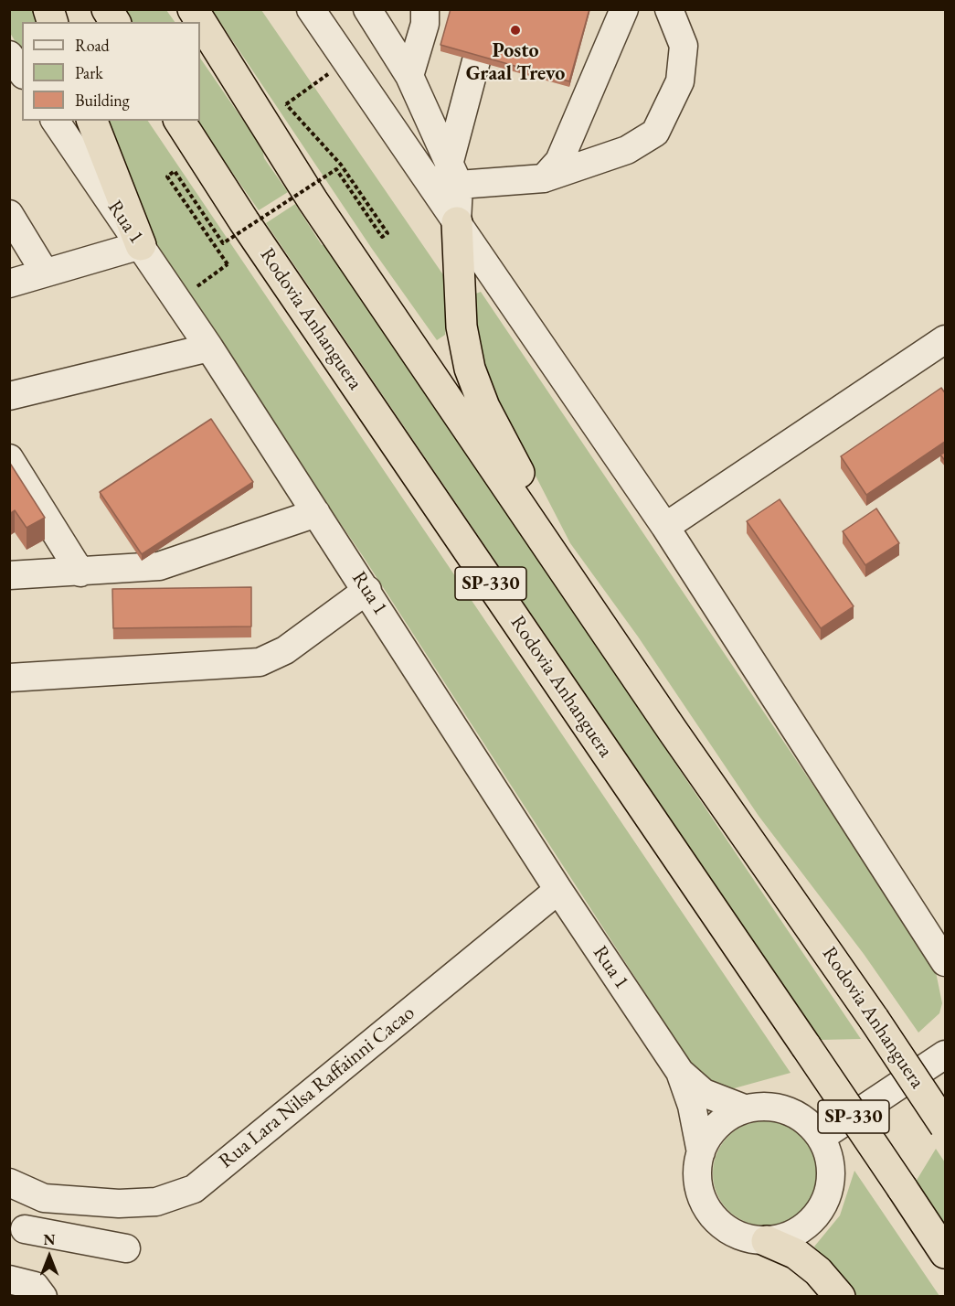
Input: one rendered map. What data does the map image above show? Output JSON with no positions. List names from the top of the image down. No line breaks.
{"streets":{"highway":["Rodovia Anhanguera","SP-330"],"street":["Rua 1","Rua Lara Nilsa Raffainni Cacao"]},"crossings":[["Rua 1","Rua Lara Nilsa Raffainni Cacao"]],"places":["Posto Graal Trevo"],"legend":["Road","Park","Building"],"north":"top"}
